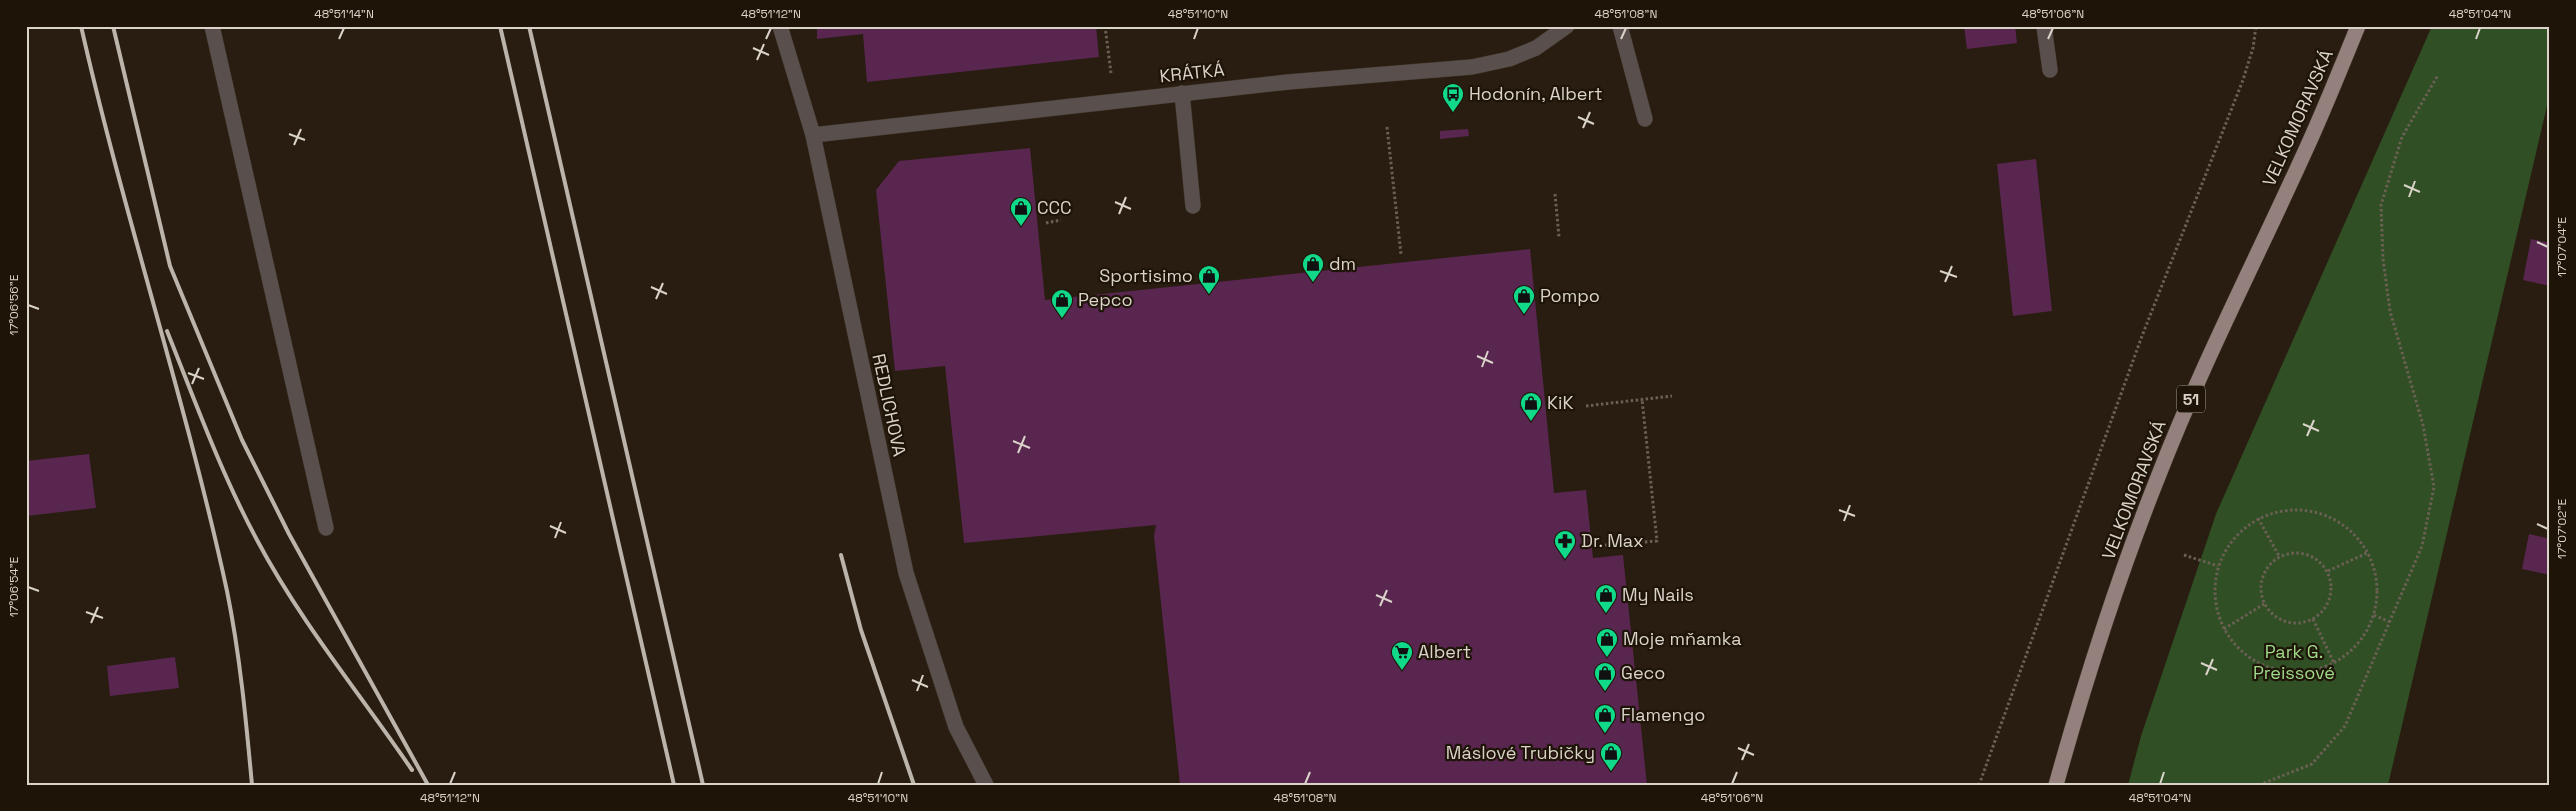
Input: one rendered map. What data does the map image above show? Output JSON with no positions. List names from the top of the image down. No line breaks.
{"streets":{"main road":["VELKOMORAVSKÁ","51"],"lane":["KRÁTKÁ","REDLICHOVA"]},"crossings":[["KRÁTKÁ","REDLICHOVA"]],"parks":["Park G. Preissové"],"places":{"bus stop":["Hodonín, Albert"],"shop":["CCC","dm","Sportisimo","Pompo","Pepco","KiK","My Nails","Moje mňamka","Geco","Flamengo","Máslové Trubičky"],"pharmacy":["Dr. Max"],"supermarket":["Albert"]},"coordinates":["48°51'14\"N","48°51'12\"N","48°51'10\"N","48°51'08\"N","48°51'06\"N","48°51'04\"N","17°07'04\"E","17°06'56\"E","17°07'02\"E","17°06'54\"E"]}
